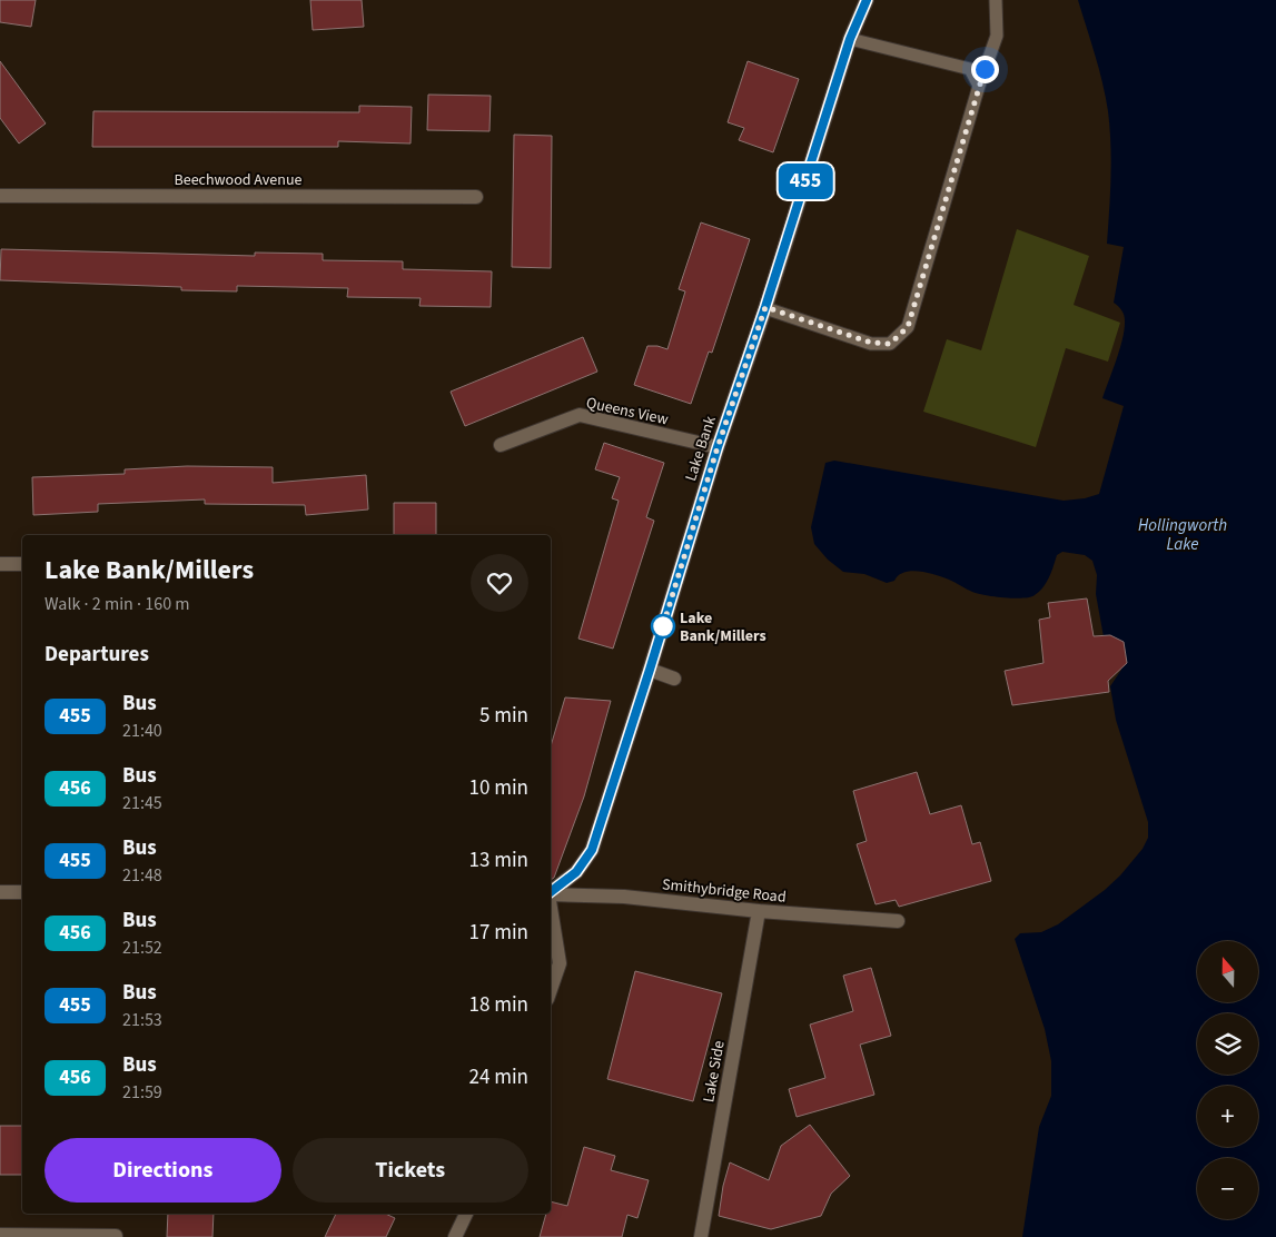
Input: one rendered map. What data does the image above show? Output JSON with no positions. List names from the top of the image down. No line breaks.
{"streets":{"street":["Beechwood Avenue","Queens View","Lake Bank","Smithybridge Road","Lake Side"]},"crossings":[["Queens View","Lake Bank"],["Smithybridge Road","Lake Side"]],"water":["Hollingworth Lake"],"places":["Lake Bank/Millers"],"lines":["bus line 455"],"north":"top","page":{"on_map":"455","heading":[["Lake Bank/Millers","Walk · 2 min · 160 m"],"Departures"],"list":[{"mark":"455","name":"Bus","note":"21:40","value":"5 min"},{"mark":"456","name":"Bus","note":"21:45","value":"10 min"},{"mark":"455","name":"Bus","note":"21:48","value":"13 min"},{"mark":"456","name":"Bus","note":"21:52","value":"17 min"},{"mark":"455","name":"Bus","note":"21:53","value":"18 min"},{"mark":"456","name":"Bus","note":"21:59","value":"24 min"}],"map_buttons":["+","−"],"buttons":["Directions","Tickets"]}}
